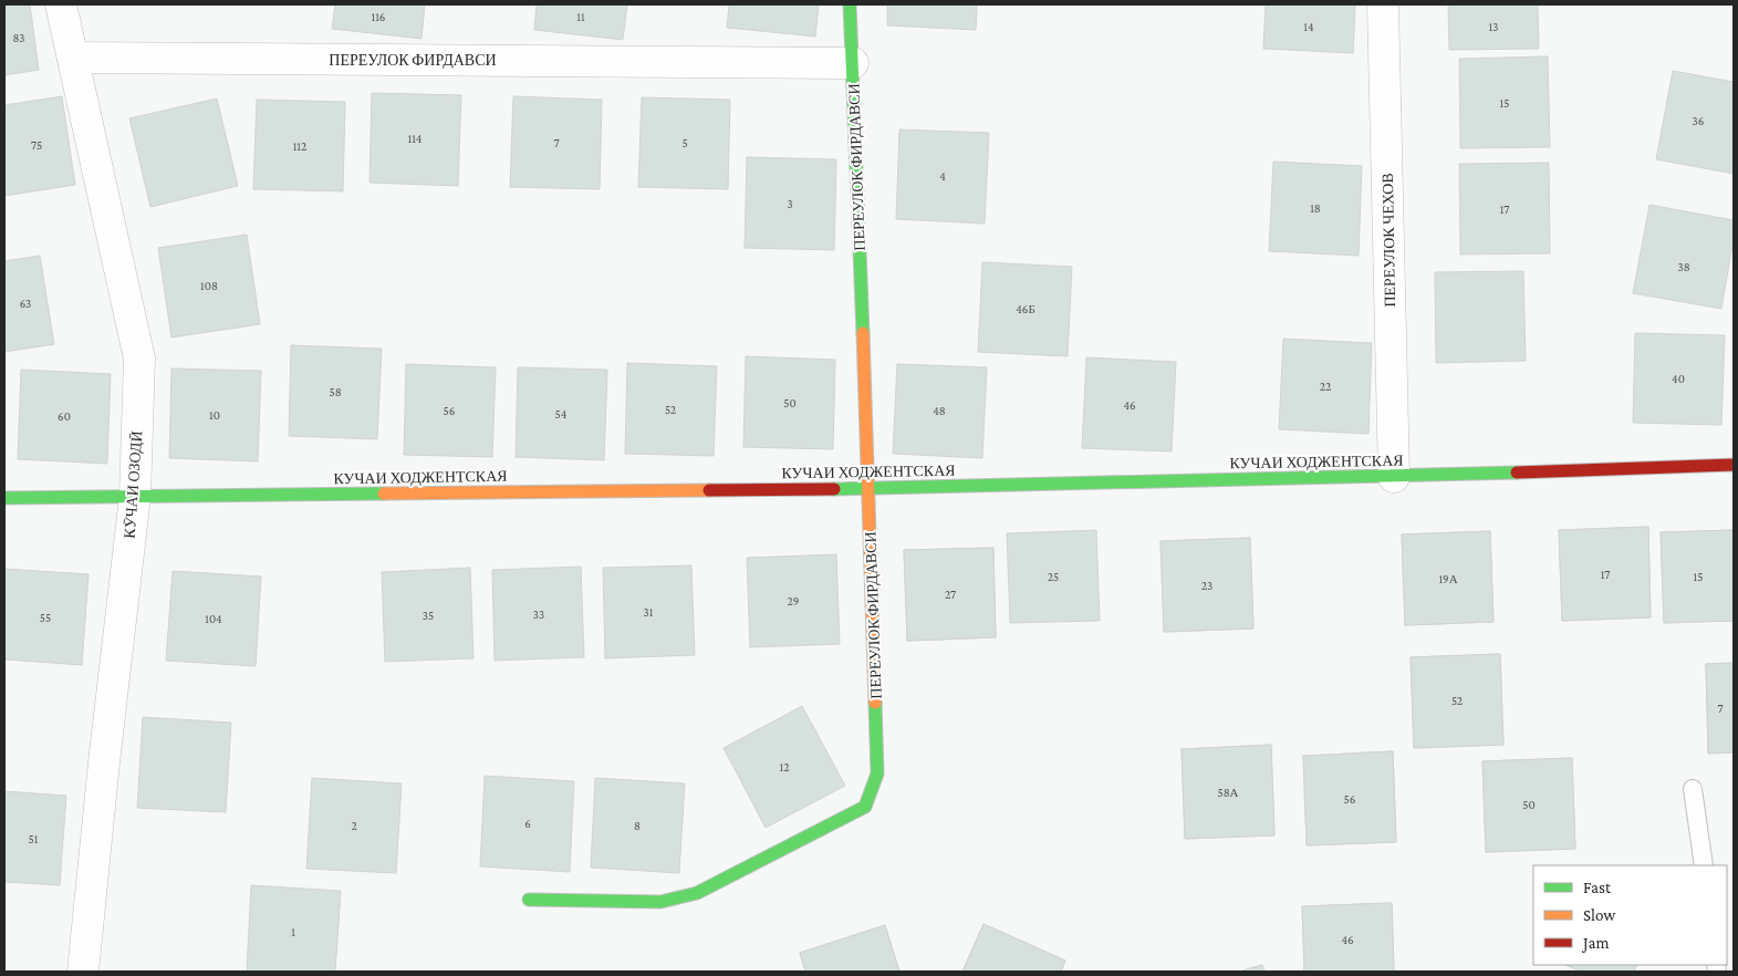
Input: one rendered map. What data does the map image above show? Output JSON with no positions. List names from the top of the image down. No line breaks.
{"streets":{"main road":["ПЕРЕУЛОК ФИРДАВСИ","КУЧАИ ХОДЖЕНТСКАЯ"],"street":["ПЕРЕУЛОК ЧЕХОВ","КӮЧАИ ОЗОДӢ"]},"crossings":[["ПЕРЕУЛОК ФИРДАВСИ","КУЧАИ ХОДЖЕНТСКАЯ"],["ПЕРЕУЛОК ФИРДАВСИ","КӮЧАИ ОЗОДӢ"],["ПЕРЕУЛОК ЧЕХОВ","КУЧАИ ХОДЖЕНТСКАЯ"],["КУЧАИ ХОДЖЕНТСКАЯ","КӮЧАИ ОЗОДӢ"]],"house_numbers":["116","11","14","13","83","15","36","114","7","5","75","112","4","3","18","17","38","108","63","46Б","40","22","58","50","46","52","56","48","54","10","60","17","25","15","19А","23","27","29","31","33","35","55","104","52","7","12","58А","56","50","6","2","8","51","1","46"],"legend":["Fast","Slow","Jam"]}
